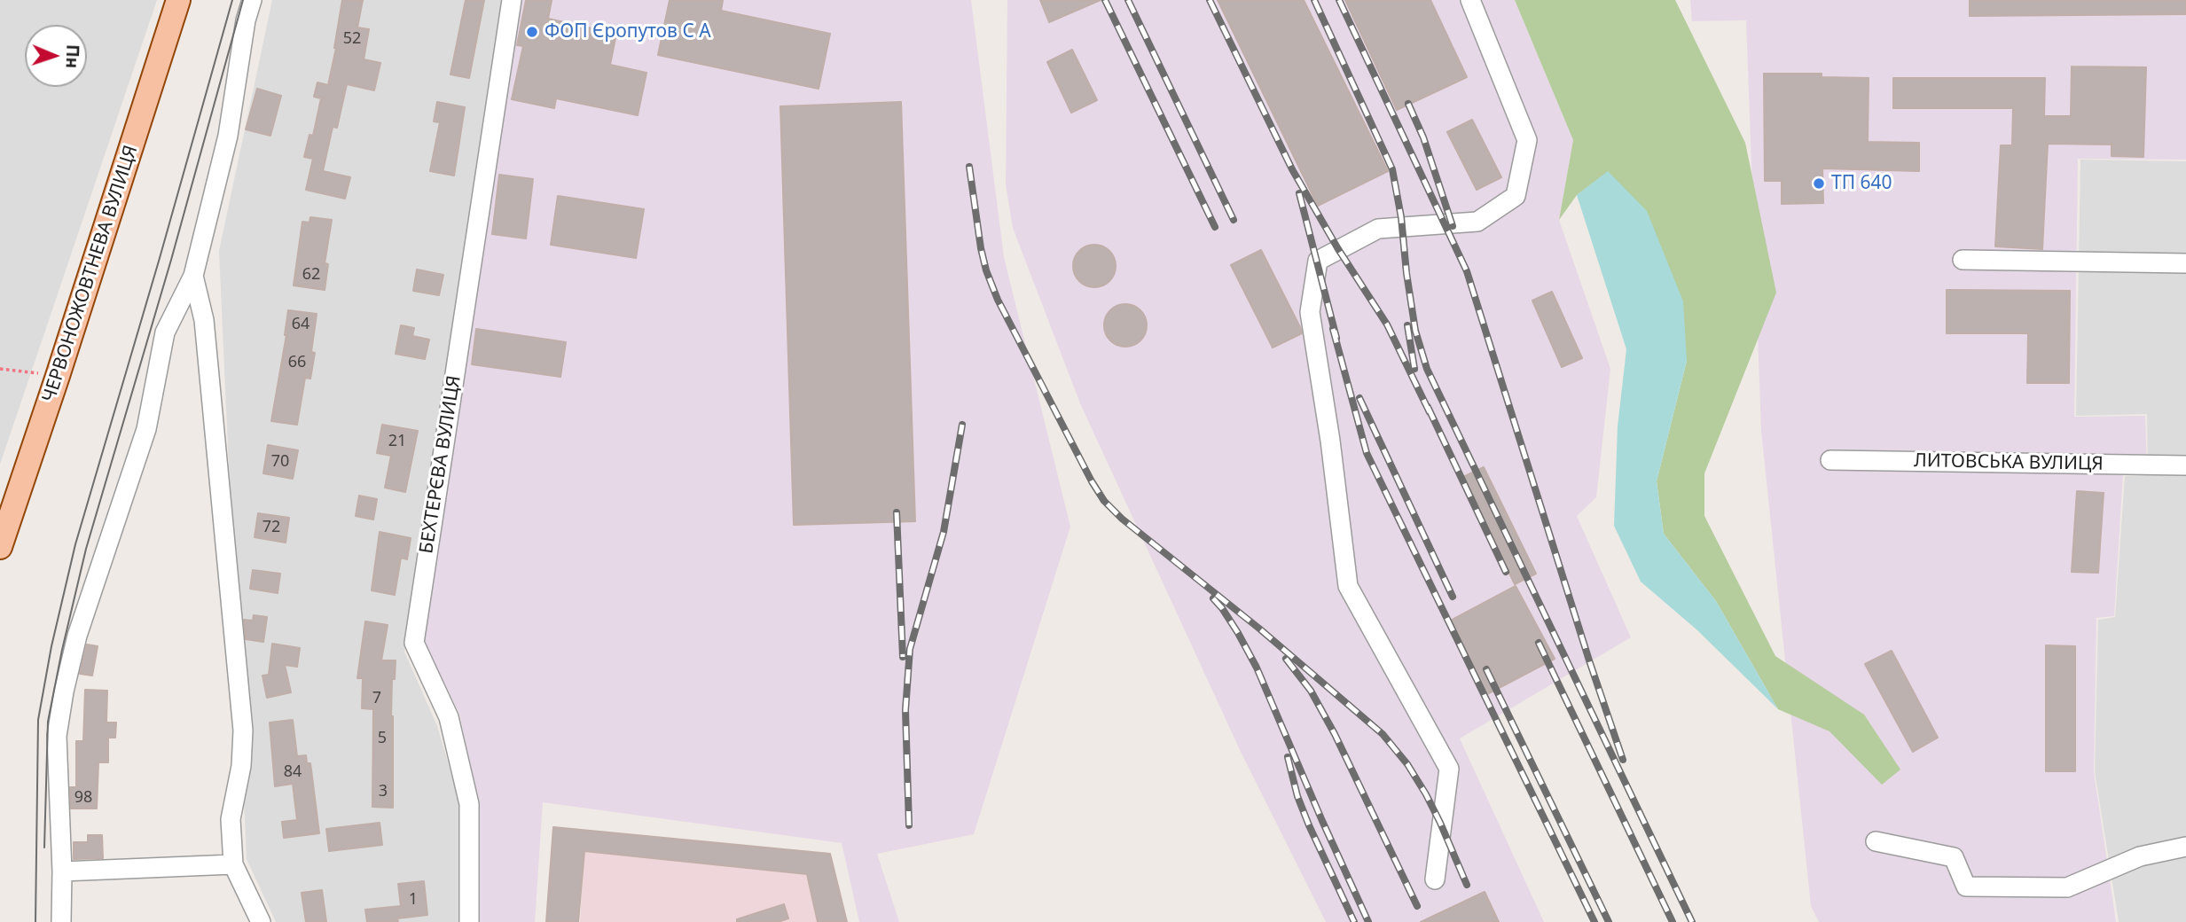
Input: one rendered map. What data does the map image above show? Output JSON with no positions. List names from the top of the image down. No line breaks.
{"streets":{"main road":["ЧЕРВОНОЖОВТНЕВА ВУЛИЦЯ"],"street":["ЛИТОВСЬКА ВУЛИЦЯ","БЕХТЕРЄВА ВУЛИЦЯ"]},"places":["ФОП Єропутов С А","ТП 640"],"house_numbers":["52","62","64","66","21","70","72","7","5","84","3","98","1"],"north":"right"}
